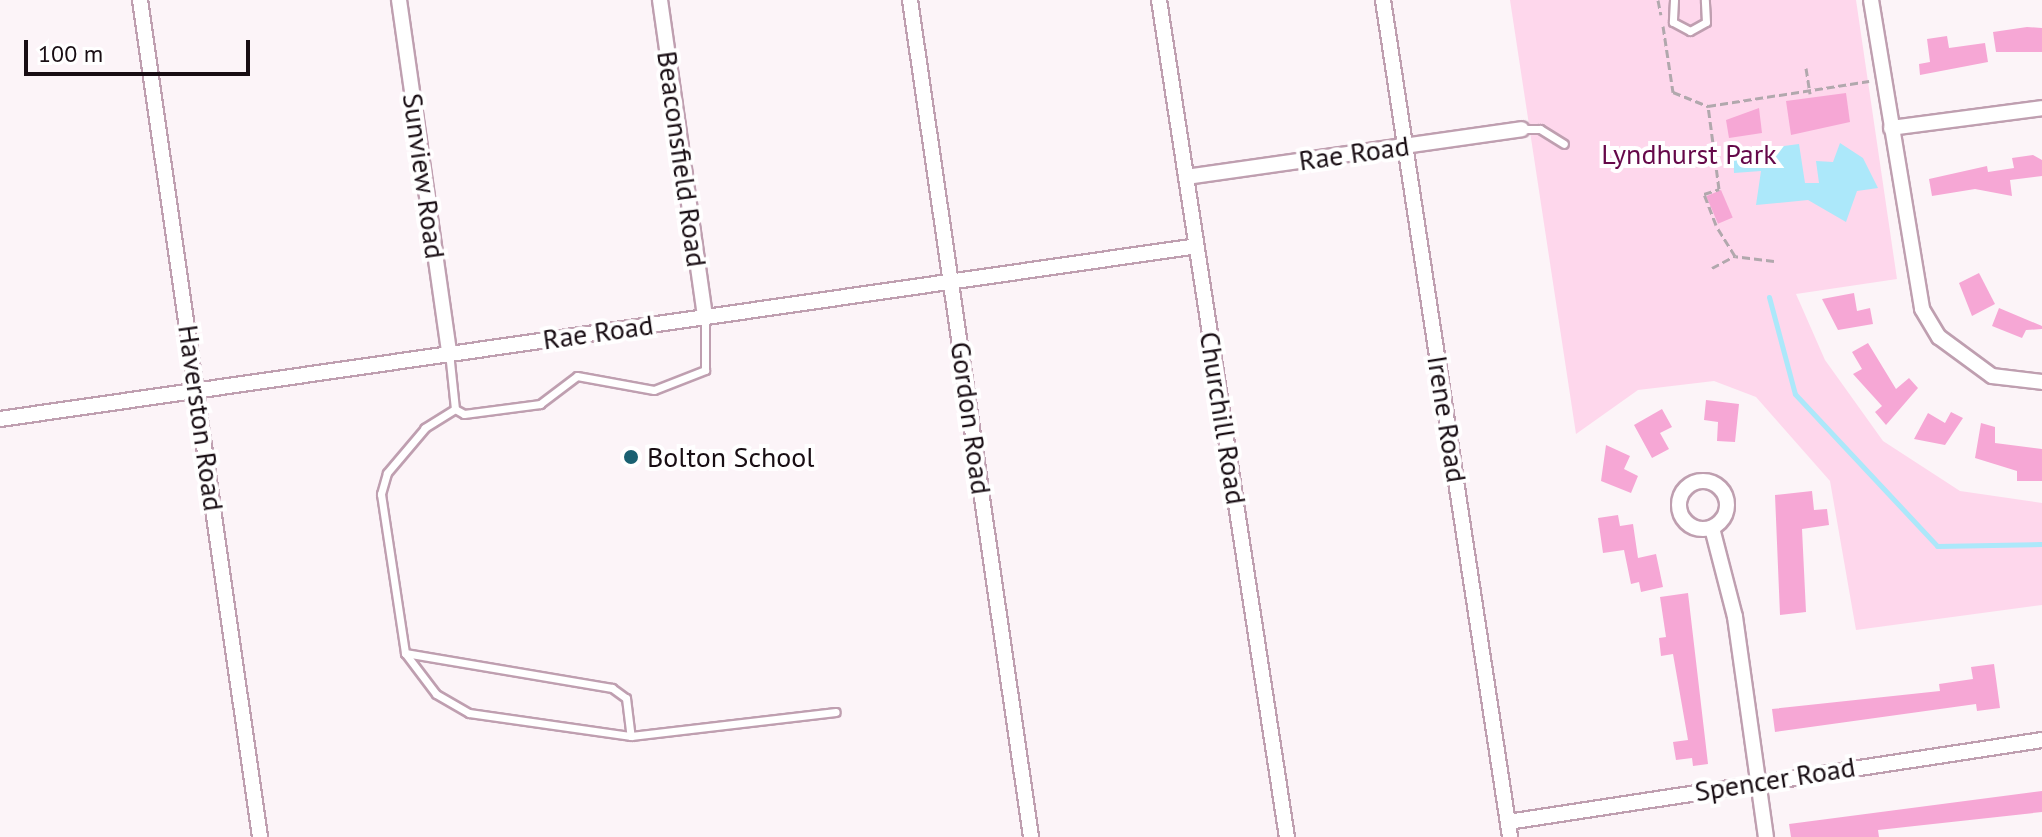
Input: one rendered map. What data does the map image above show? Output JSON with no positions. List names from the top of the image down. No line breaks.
{"streets":{"street":["Rae Road","Beaconsfield Road","Sunview Road","Haverston Road","Gordon Road","Churchill Road","Irene Road","Spencer Road"]},"crossings":[["Rae Road","Beaconsfield Road"],["Rae Road","Sunview Road"],["Rae Road","Haverston Road"],["Rae Road","Gordon Road"],["Rae Road","Churchill Road"],["Rae Road","Irene Road"],["Irene Road","Spencer Road"]],"parks":["Lyndhurst Park"],"places":["Bolton School"],"scale_bar":"100 m"}
